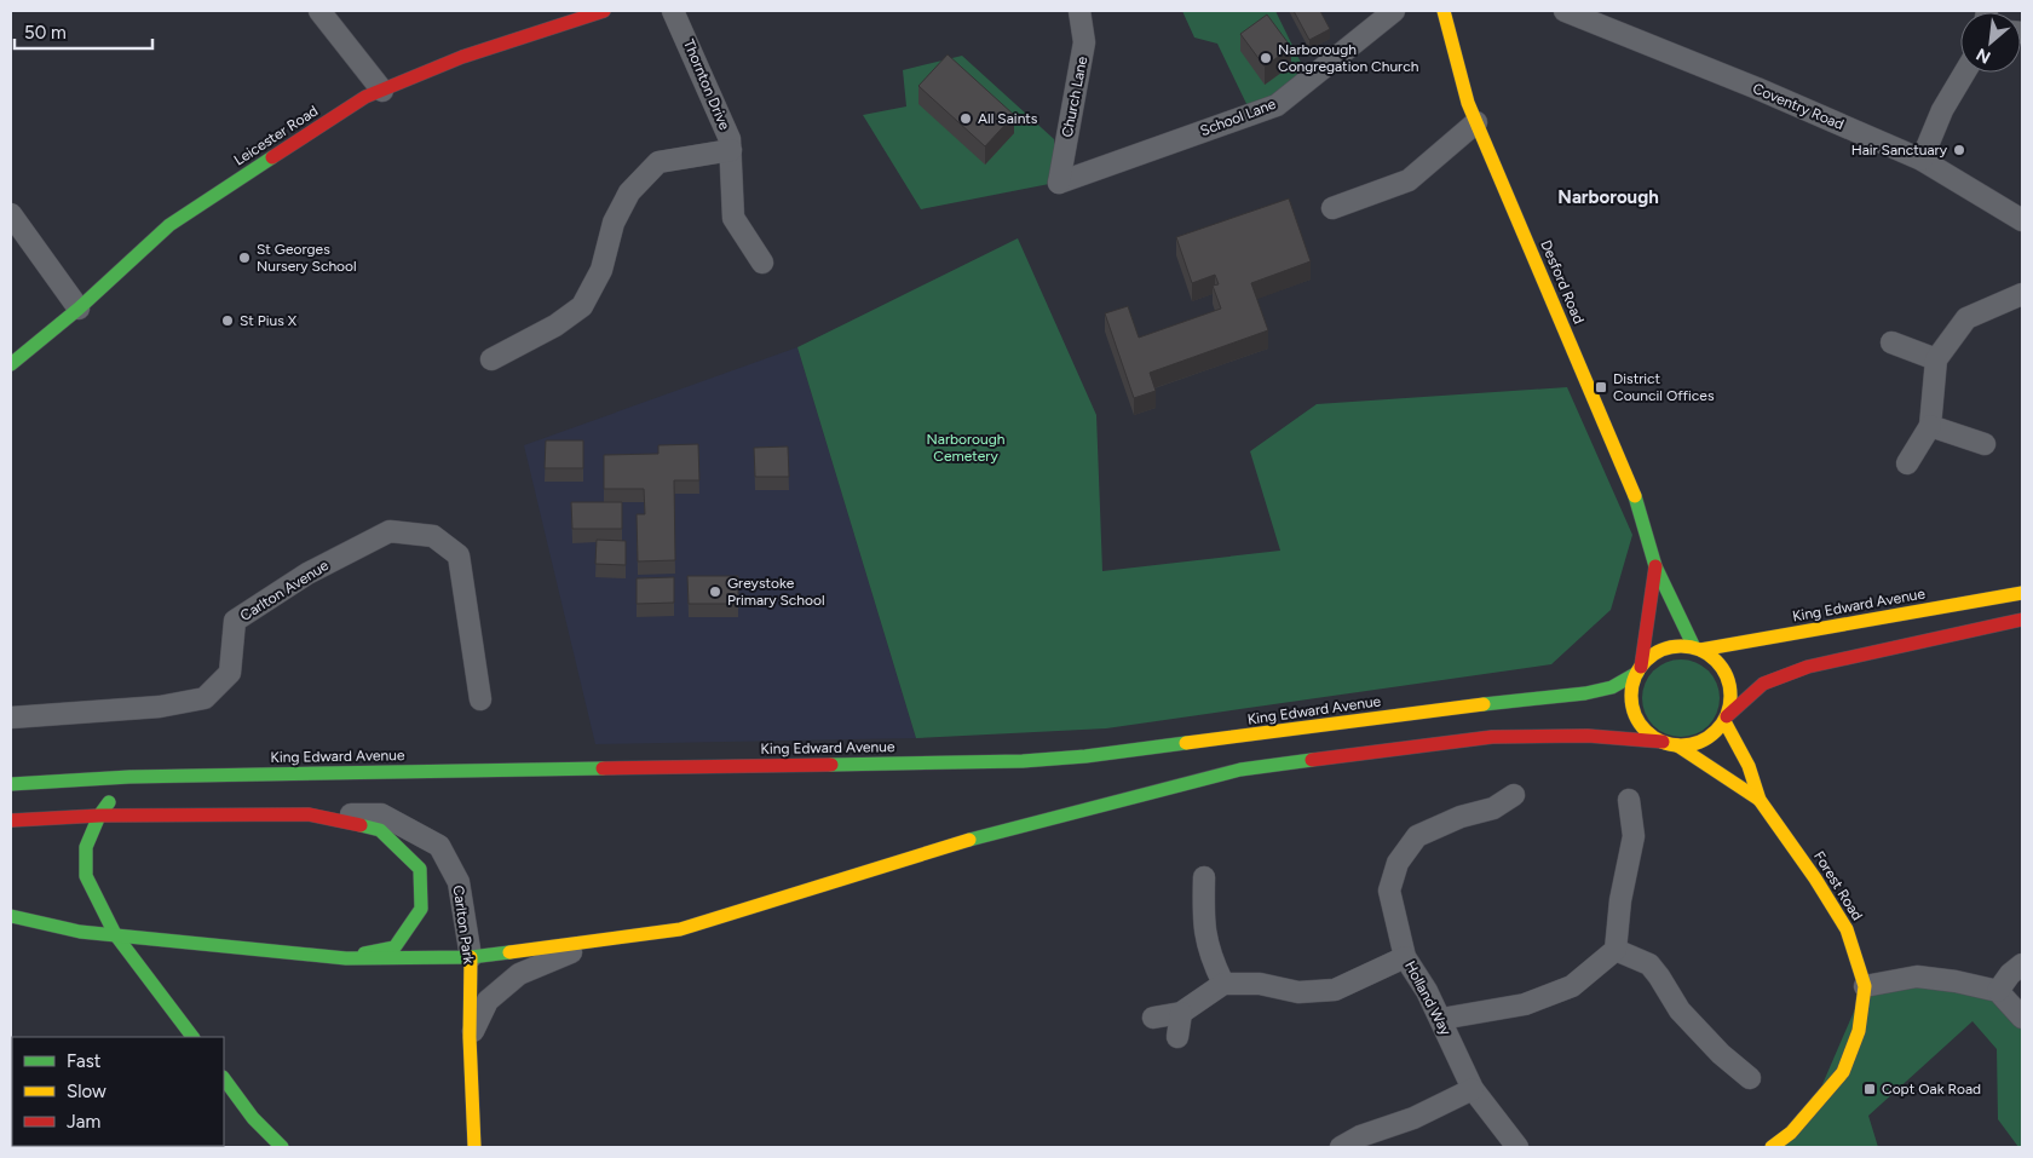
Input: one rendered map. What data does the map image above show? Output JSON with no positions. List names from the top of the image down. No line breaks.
{"streets":{"main road":["Leicester Road","Desford Road","King Edward Avenue","Forest Road","Carlton Park"],"street":["Thornton Drive","Church Lane","Coventry Road","School Lane","Carlton Avenue","Holland Way"]},"crossings":[["Church Lane","School Lane"],["Desford Road","King Edward Avenue"],["Desford Road","Forest Road"],["King Edward Avenue","Forest Road"]],"districts":["Narborough"],"parks":["Narborough Cemetery"],"places":{"other":["Narborough Congregation Church","All Saints","Hair Sanctuary","St Georges Nursery School","St Pius X","Greystoke Primary School"],"transit":["District Council Offices","Copt Oak Road"]},"legend":["Fast","Slow","Jam"],"scale_bar":"50 m","north":"bottom left"}
